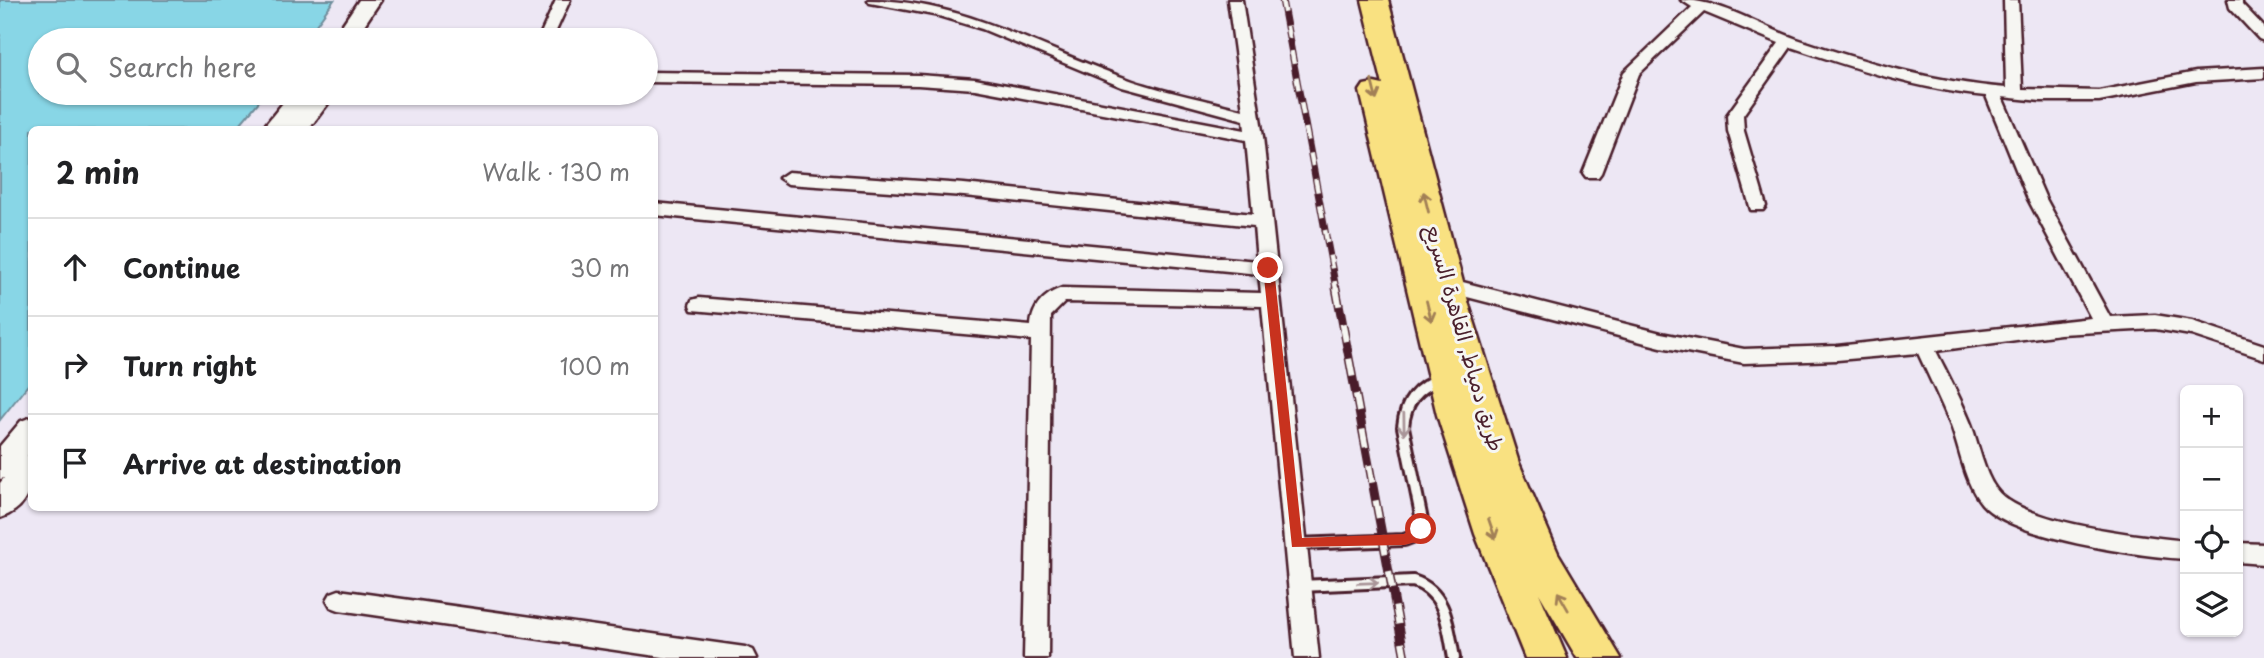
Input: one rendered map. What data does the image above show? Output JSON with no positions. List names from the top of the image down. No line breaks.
{"streets":{"highway":["طريق دمياط, القاهرة السريع"]},"page":{"search":"Search here","heading":["2 min","Walk · 130 m"],"list":[["Continue","30 m"],["Turn right","100 m"],"Arrive at destination"],"map_buttons":["+","−"]}}
